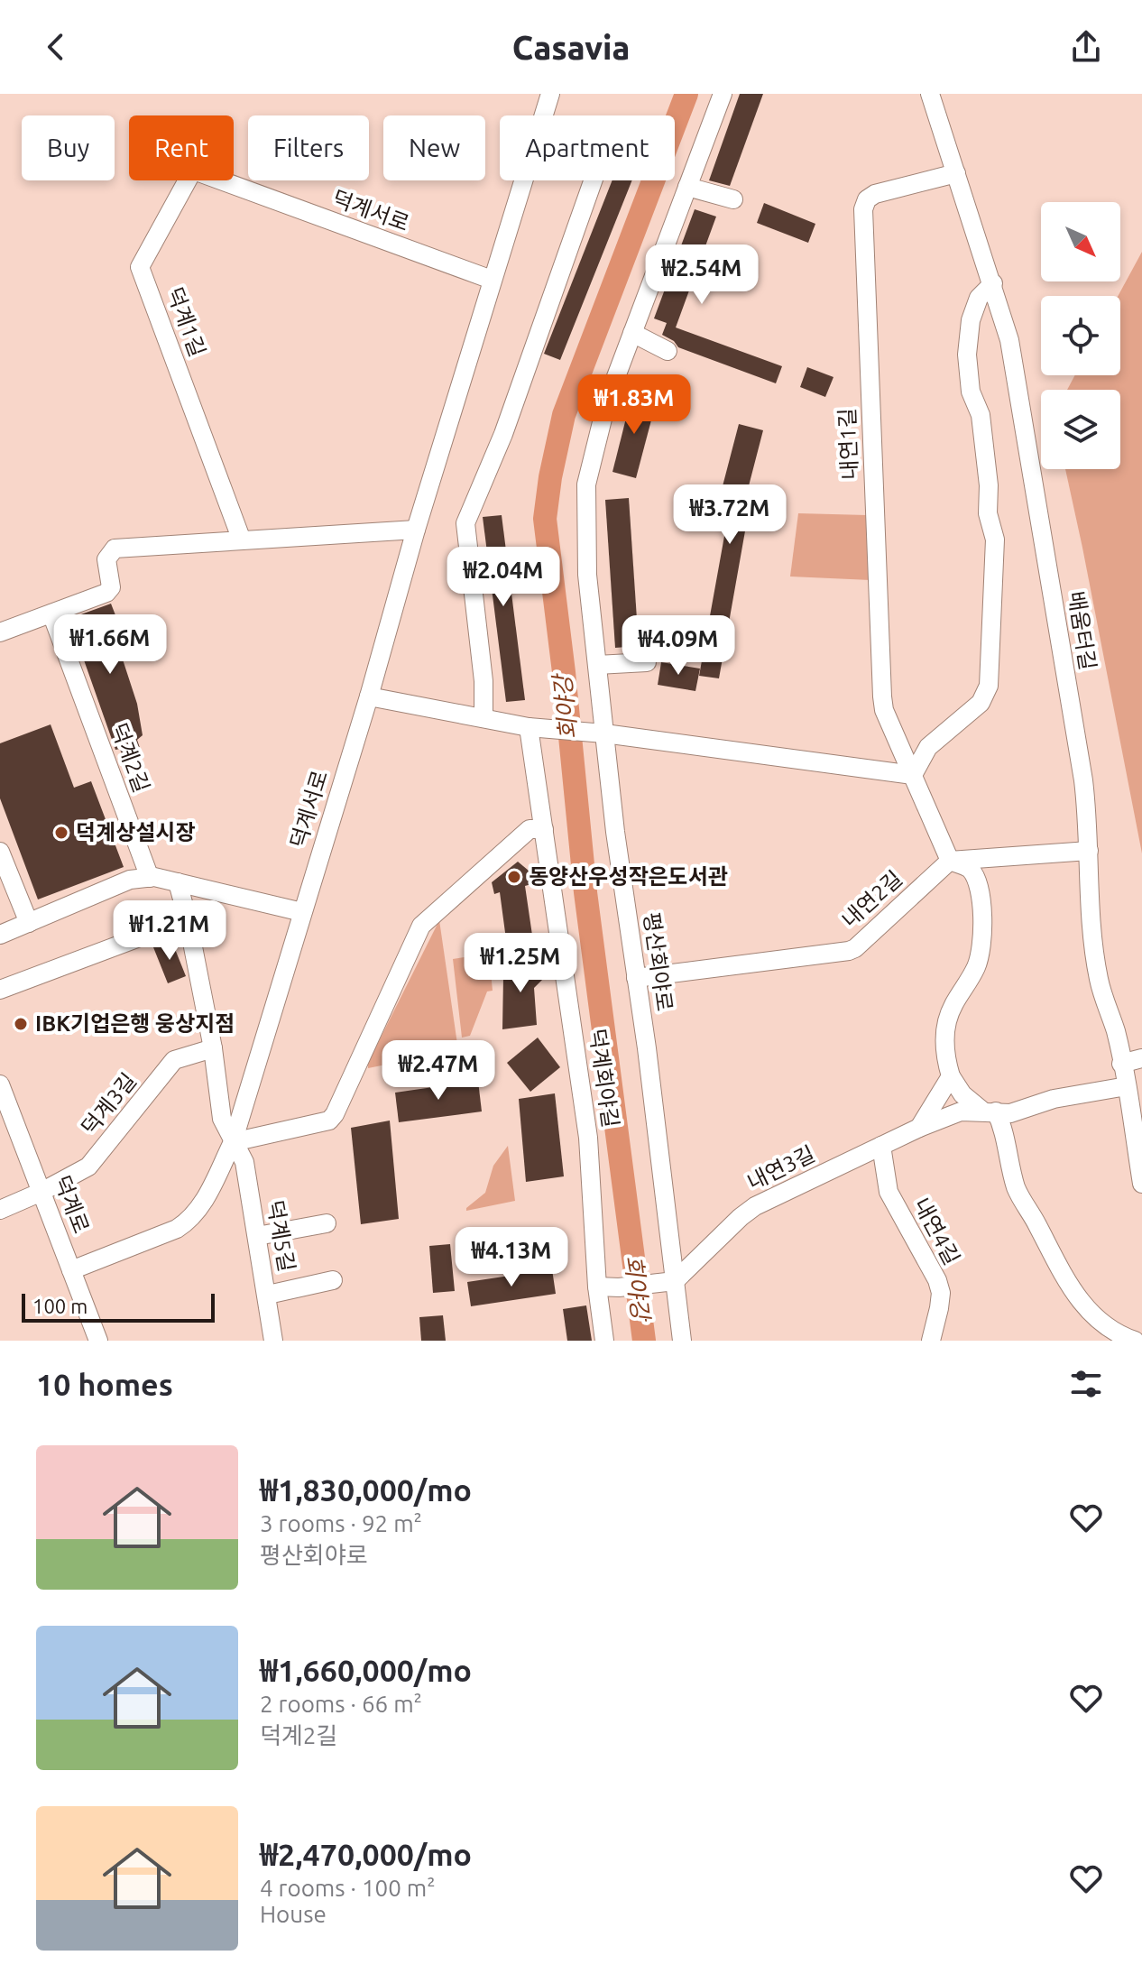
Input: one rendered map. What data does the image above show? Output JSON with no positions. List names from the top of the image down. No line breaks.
{"streets":{"street":["덕계서로","덕계1길","내연1길","배움터길","덕계2길","내연2길","평산회야로","덕계회야길","덕계3길","내연3길","덕계로","내연4길","덕계5길"]},"crossings":[["덕계서로","덕계로"],["덕계서로","덕계5길"],["내연1길","배움터길"],["내연1길","내연2길"],["배움터길","내연3길"],["내연2길","평산회야로"],["평산회야로","내연3길"],["덕계3길","덕계로"],["내연3길","내연4길"]],"water":["회야강"],"places":["덕계상설시장","동양산우성작은도서관","IBK기업은행 웅상지점"],"scale_bar":"100 m","north":"bottom right","page":{"header":"Casavia","chip":["Buy","Rent","Filters","New","Apartment"],"price":["₩2.54M","₩1.83M","₩3.72M","₩2.04M","₩1.66M","₩4.09M","₩1.21M","₩1.25M","₩2.47M","₩4.13M"],"scale":"100 m","heading":"10 homes","list":[{"name":"₩1,830,000/mo","note":"3 rooms · 92 m² · 평산회야로"},{"name":"₩1,660,000/mo","note":"2 rooms · 66 m² · 덕계2길"},{"name":"₩2,470,000/mo","note":"4 rooms · 100 m² · House"}]}}
